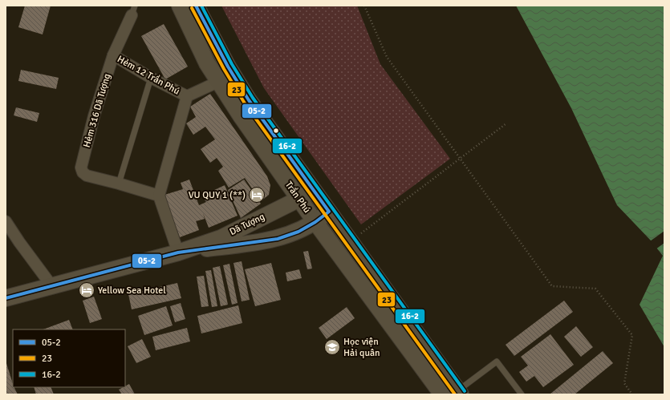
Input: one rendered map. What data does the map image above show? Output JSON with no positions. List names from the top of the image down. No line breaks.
{"streets":{"main road":["Trần Phú","Dã Tượng"],"street":["Hẻm 12 Trần Phú","Hẻm 316 Dã Tượng"]},"crossings":[["Hẻm 12 Trần Phú","Hẻm 316 Dã Tượng"],["Hẻm 12 Trần Phú","Trần Phú"],["Trần Phú","Dã Tượng"]],"places":{"hotel":["VU QUY 1 (**)","Yellow Sea Hotel"],"school or university":["Học viện Hải quân"]},"lines":["transit line 05-2","transit line 16-2","transit line 23"],"legend":["05-2","23","16-2"]}
